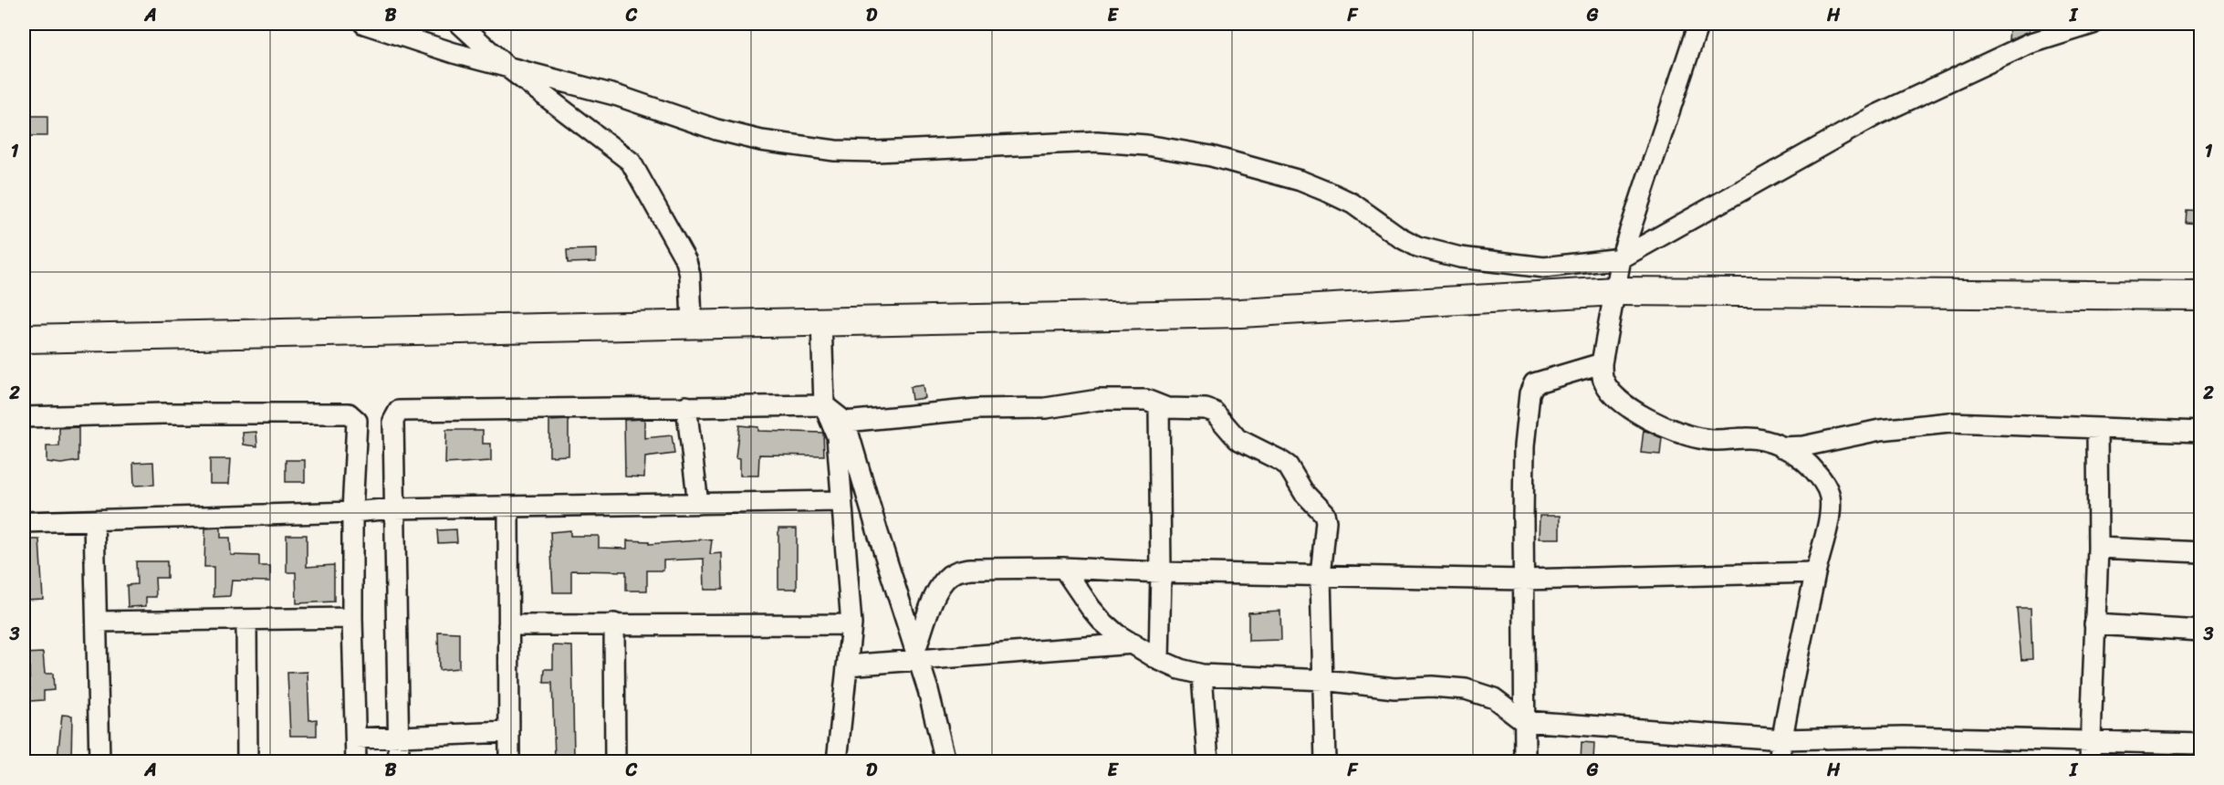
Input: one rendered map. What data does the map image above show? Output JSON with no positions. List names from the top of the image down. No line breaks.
{"grid":{"columns":["A","B","C","D","E","F","G","H","I"],"rows":["1","2","3"]}}
